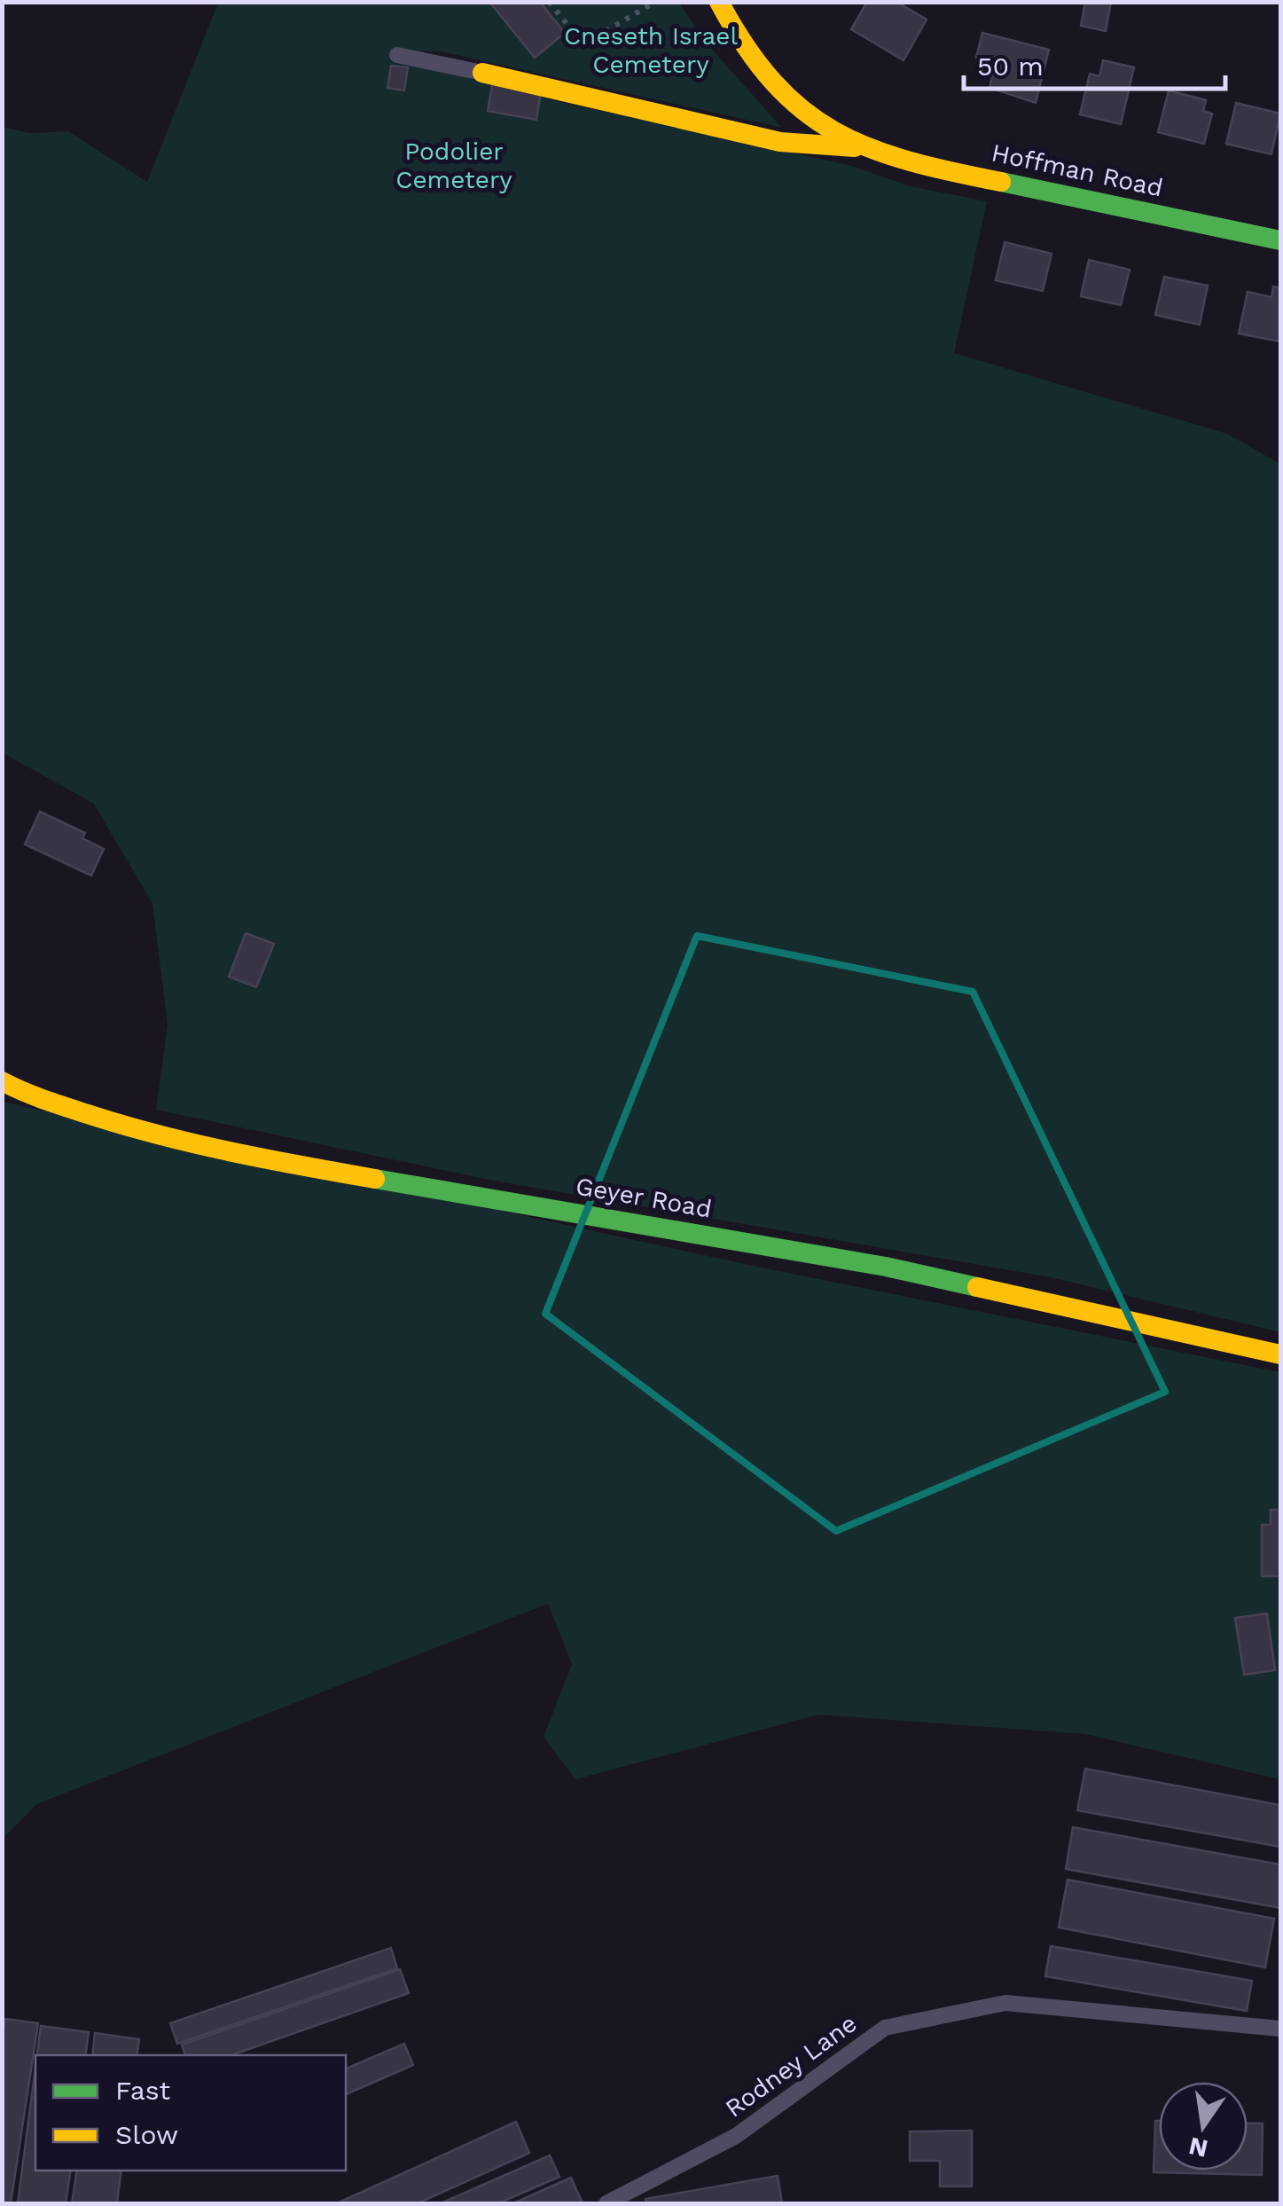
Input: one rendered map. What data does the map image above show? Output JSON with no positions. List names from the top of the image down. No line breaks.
{"streets":{"street":["Hoffman Road","Geyer Road"],"lane":["Rodney Lane"]},"parks":["Cneseth Israel Cemetery","Podolier Cemetery"],"legend":["Fast","Slow"],"scale_bar":"50 m","north":"bottom"}
